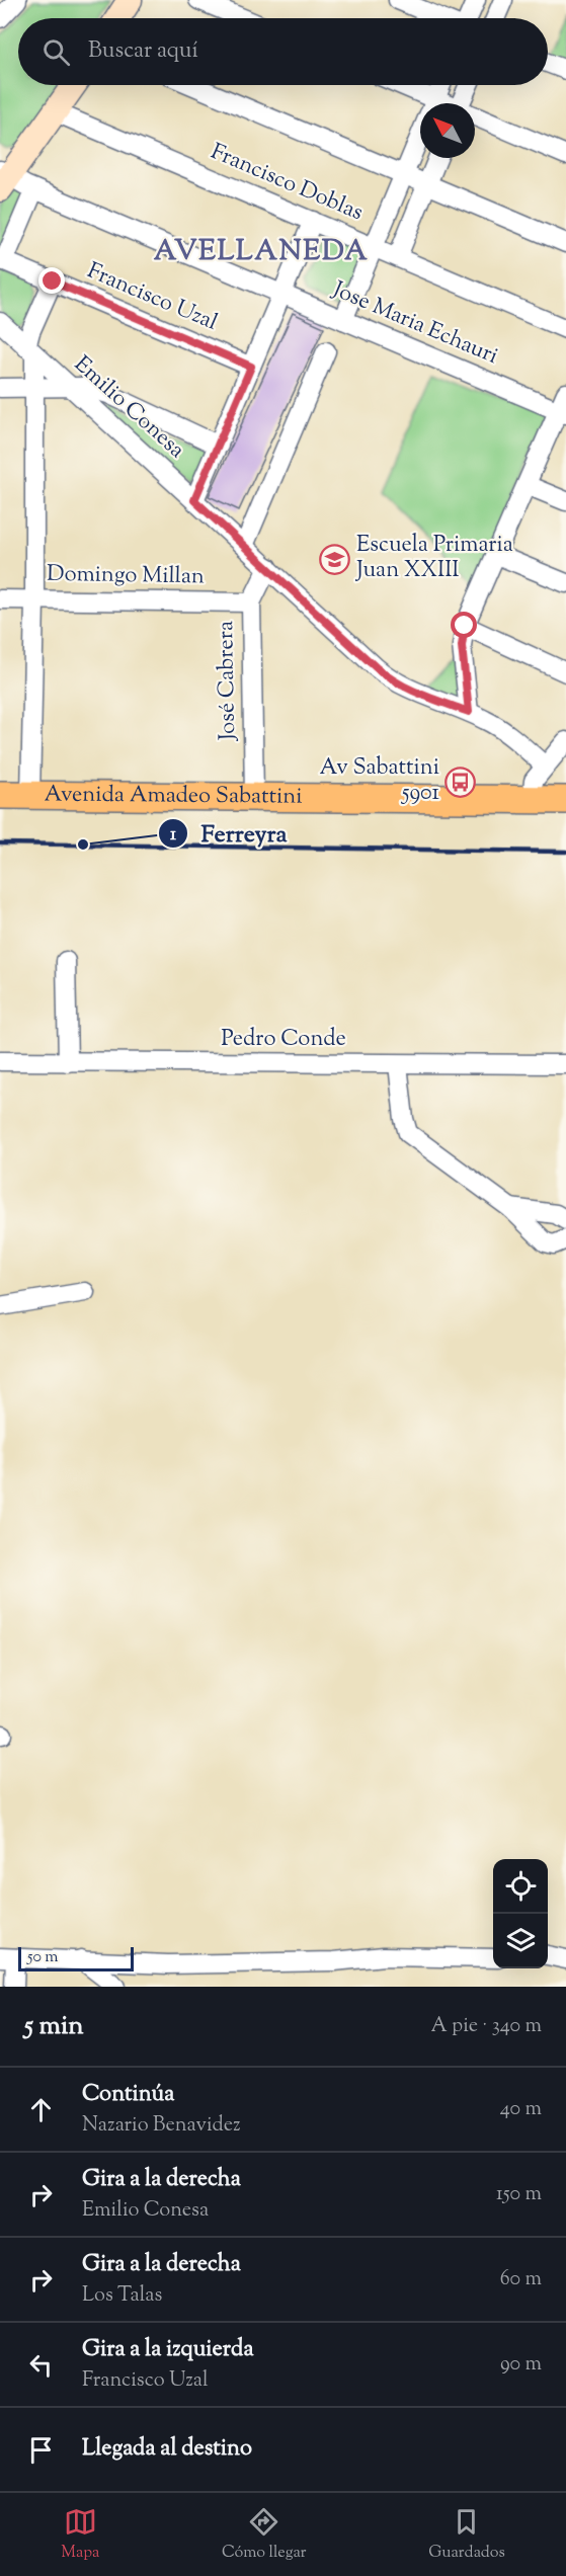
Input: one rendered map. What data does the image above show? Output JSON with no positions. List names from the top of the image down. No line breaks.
{"streets":{"main road":["Avenida Amadeo Sabattini"],"street":["Francisco Doblas","Francisco Uzal","Jose Maria Echauri","Emilio Conesa","Domingo Millan","José Cabrera","Pedro Conde"]},"crossings":[["Emilio Conesa","José Cabrera"],["Domingo Millan","José Cabrera"],["José Cabrera","Avenida Amadeo Sabattini"]],"districts":["AVELLANEDA"],"places":{"school or university":["Escuela Primaria Juan XXIII"],"bus stop":["Av Sabattini 5901"],"other":["Ferreyra"]},"scale_bar":"50 m","north":"top left","page":{"search":"Buscar aquí","scale":"50 m","heading":["5 min","A pie · 340 m"],"list":[["Continúa","Nazario Benavidez","40 m"],["Gira a la derecha","Emilio Conesa","150 m"],["Gira a la derecha","Los Talas","60 m"],["Gira a la izquierda","Francisco Uzal","90 m"],"Llegada al destino"],"nav":["Mapa","Cómo llegar","Guardados"]}}
